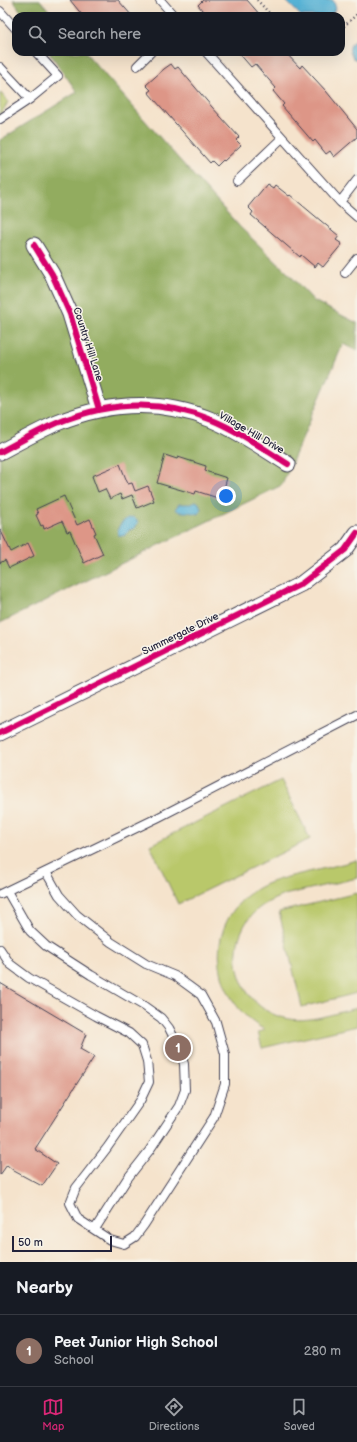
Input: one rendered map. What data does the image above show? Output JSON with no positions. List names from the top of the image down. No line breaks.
{"streets":{"street":["Country Hill Lane","Village Hill Drive","Summergate Drive"]},"crossings":[["Country Hill Lane","Village Hill Drive"]],"scale_bar":"50 m","page":{"search":"Search here","pins":"1","scale":"50 m","heading":"Nearby","list":[{"mark":"1","name":"Peet Junior High School","note":"School","value":"280 m"}],"nav":["Map","Directions","Saved"]}}
